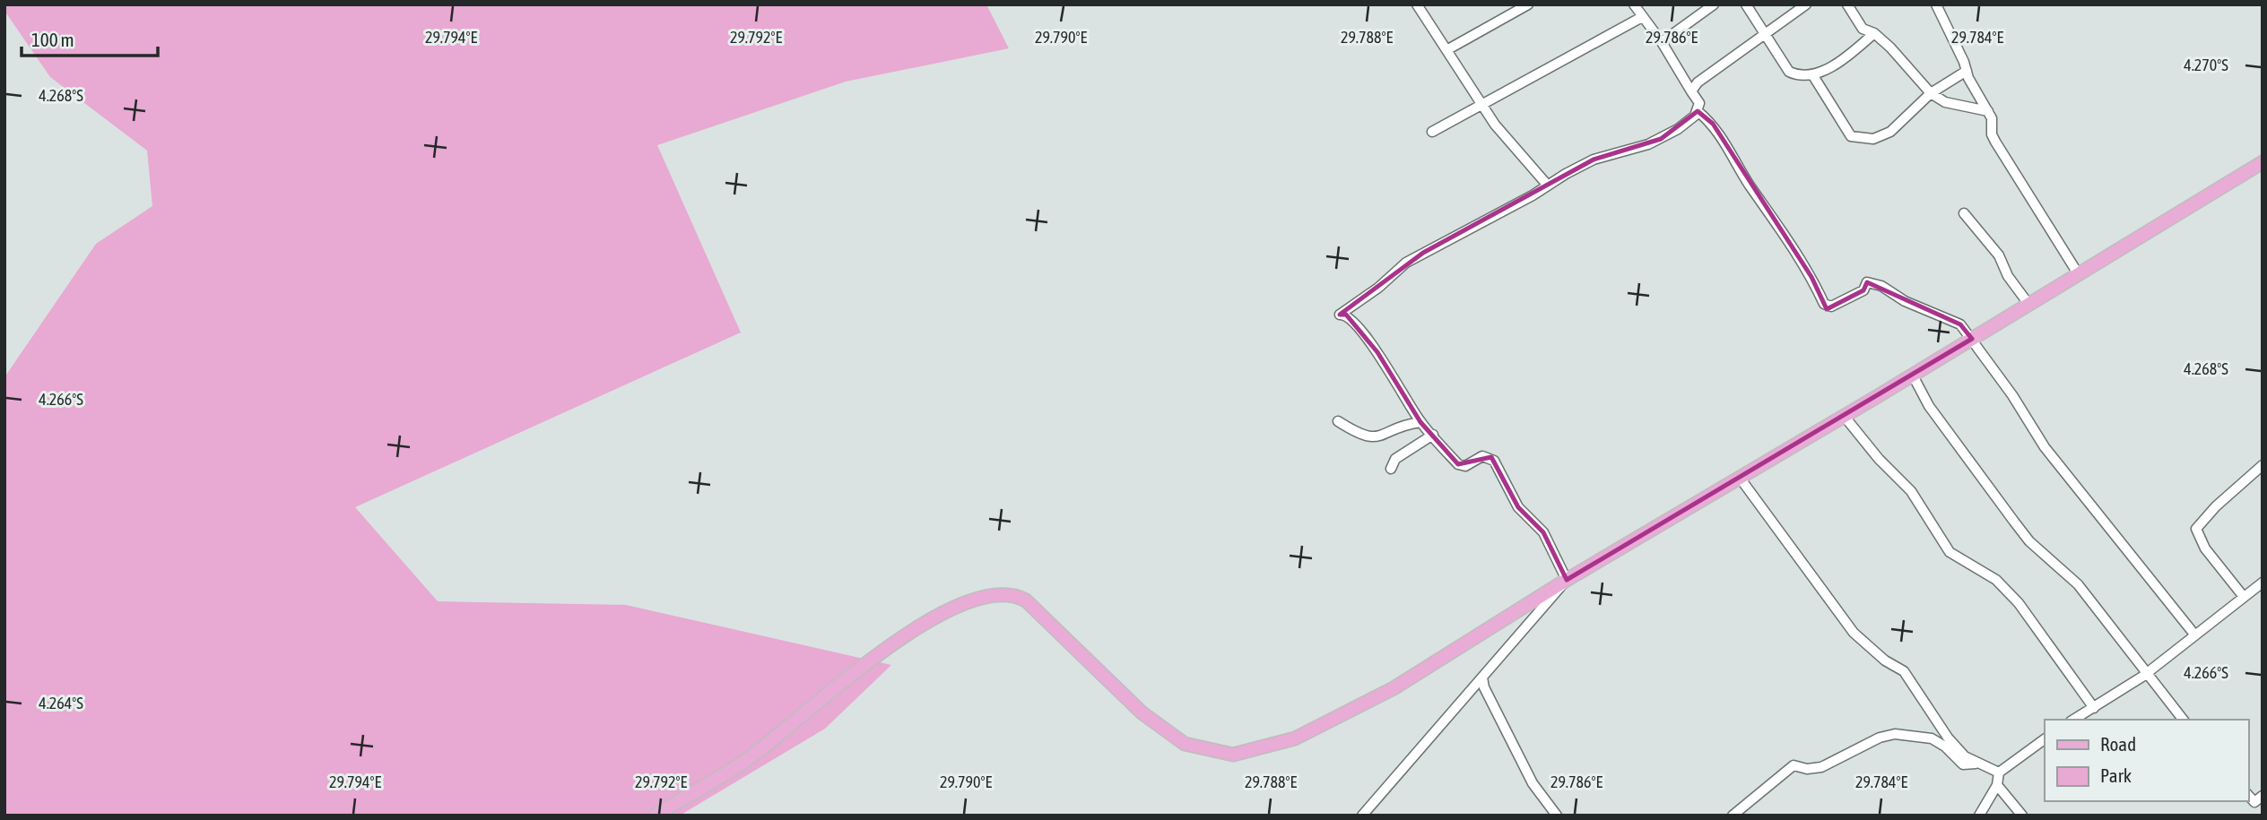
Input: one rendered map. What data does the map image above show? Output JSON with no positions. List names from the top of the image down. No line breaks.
{"legend":["Road","Park"],"scale_bar":"100 m","coordinates":["29.794°E","29.792°E","29.790°E","29.788°E","29.786°E","29.784°E","4.270°S","4.268°S","4.266°S","4.264°S"]}
